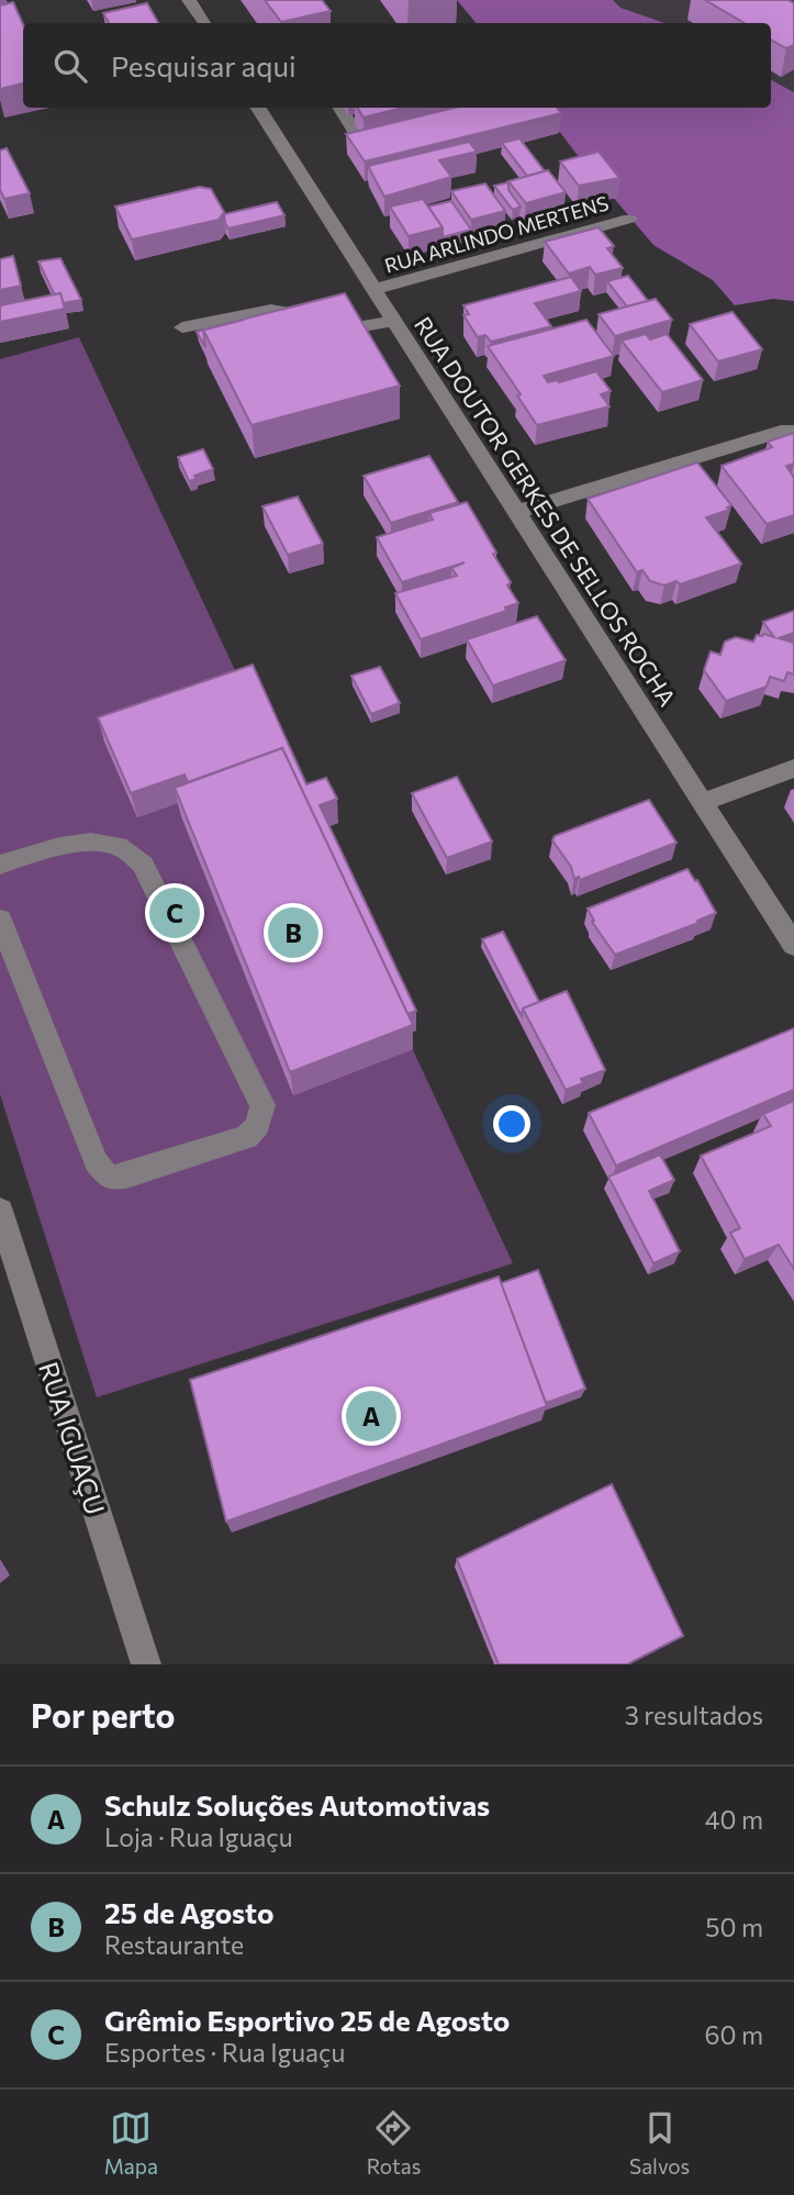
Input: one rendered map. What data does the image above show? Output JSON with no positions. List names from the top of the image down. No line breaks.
{"streets":{"street":["RUA ARLINDO MERTENS","RUA DOUTOR GERKES DE SELLOS ROCHA","RUA IGUAÇU"]},"crossings":[["RUA ARLINDO MERTENS","RUA DOUTOR GERKES DE SELLOS ROCHA"]],"page":{"search":"Pesquisar aqui","pins":["C","B","A"],"heading":["Por perto","3 resultados"],"list":[{"mark":"A","name":"Schulz Soluções Automotivas","note":"Loja · Rua Iguaçu","value":"40 m"},{"mark":"B","name":"25 de Agosto","note":"Restaurante","value":"50 m"},{"mark":"C","name":"Grêmio Esportivo 25 de Agosto","note":"Esportes · Rua Iguaçu","value":"60 m"}],"nav":["Mapa","Rotas","Salvos"]}}
